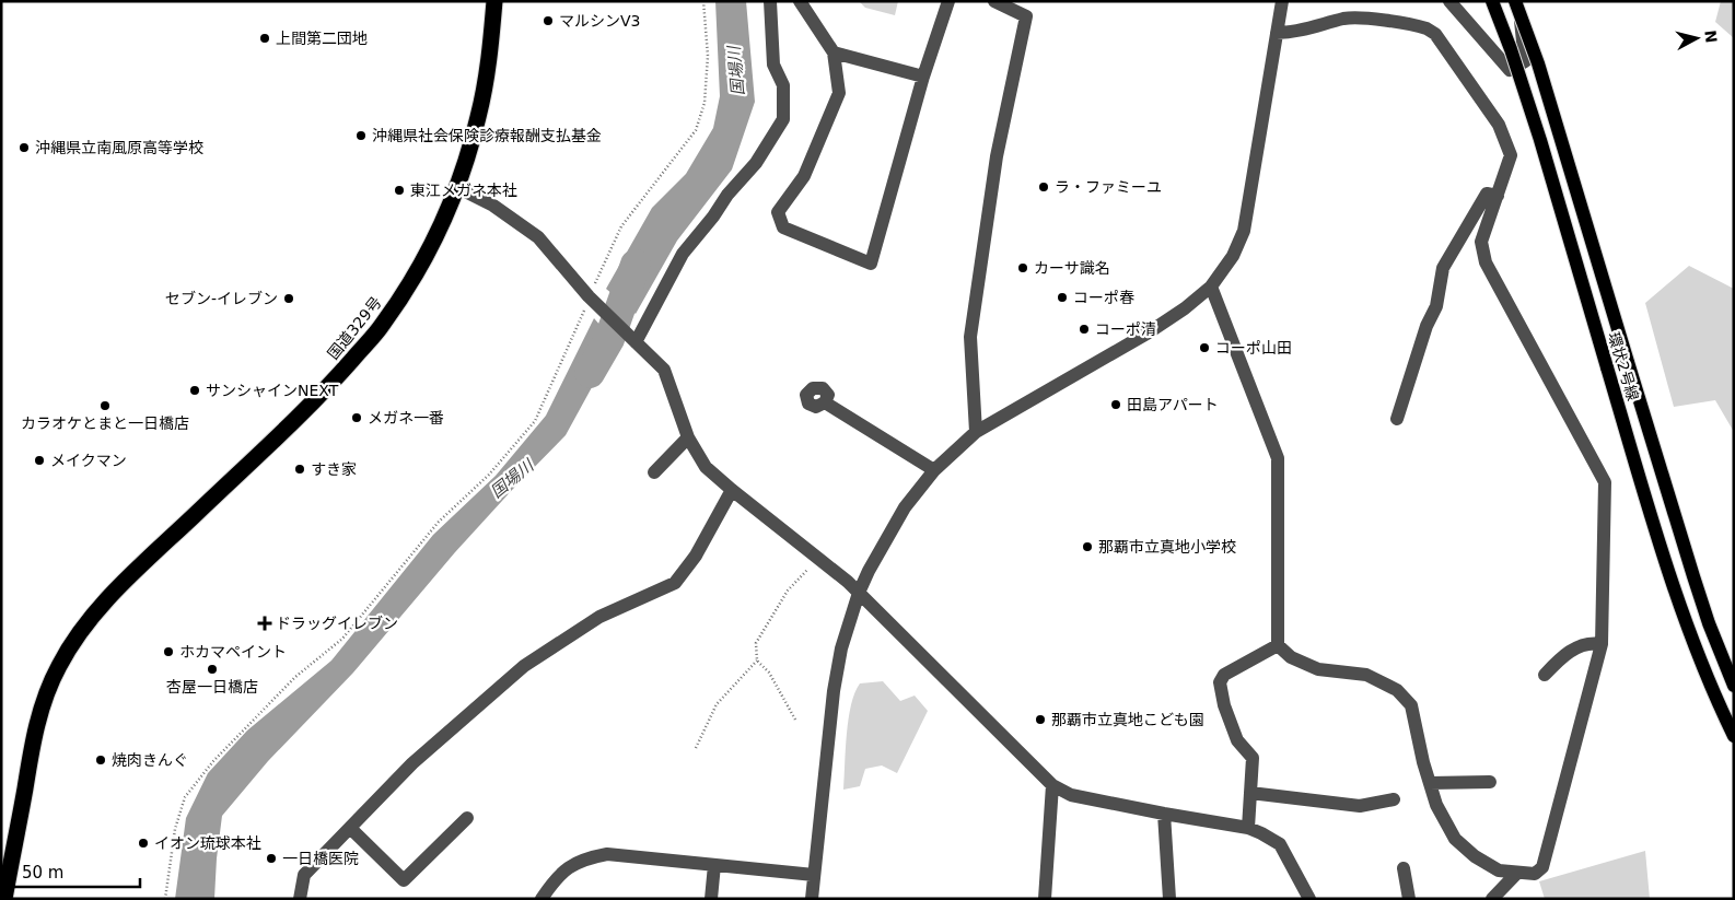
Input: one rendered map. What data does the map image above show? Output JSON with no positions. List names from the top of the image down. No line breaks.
{"streets":{"highway":["国道329号"],"main road":["環状2号線"]},"water":["国場川"],"places":{"other":["マルシンV3","上間第二団地","沖縄県社会保険診療報酬支払基金","沖縄県立南風原高等学校","ラ・ファミーユ","東江メガネ本社","カーサ識名","コーポ春","セブン-イレブン","コーポ清","コーポ山田","サンシャインNEXT","田島アパート","カラオケとまと一日橋店","メガネ一番","メイクマン","すき家","那覇市立真地小学校","ホカマペイント","杏屋一日橋店","那覇市立真地こども園","焼肉きんぐ","イオン琉球本社","一日橋医院"],"health":["ドラッグイレブン"]},"scale_bar":"50 m","north":"right"}
